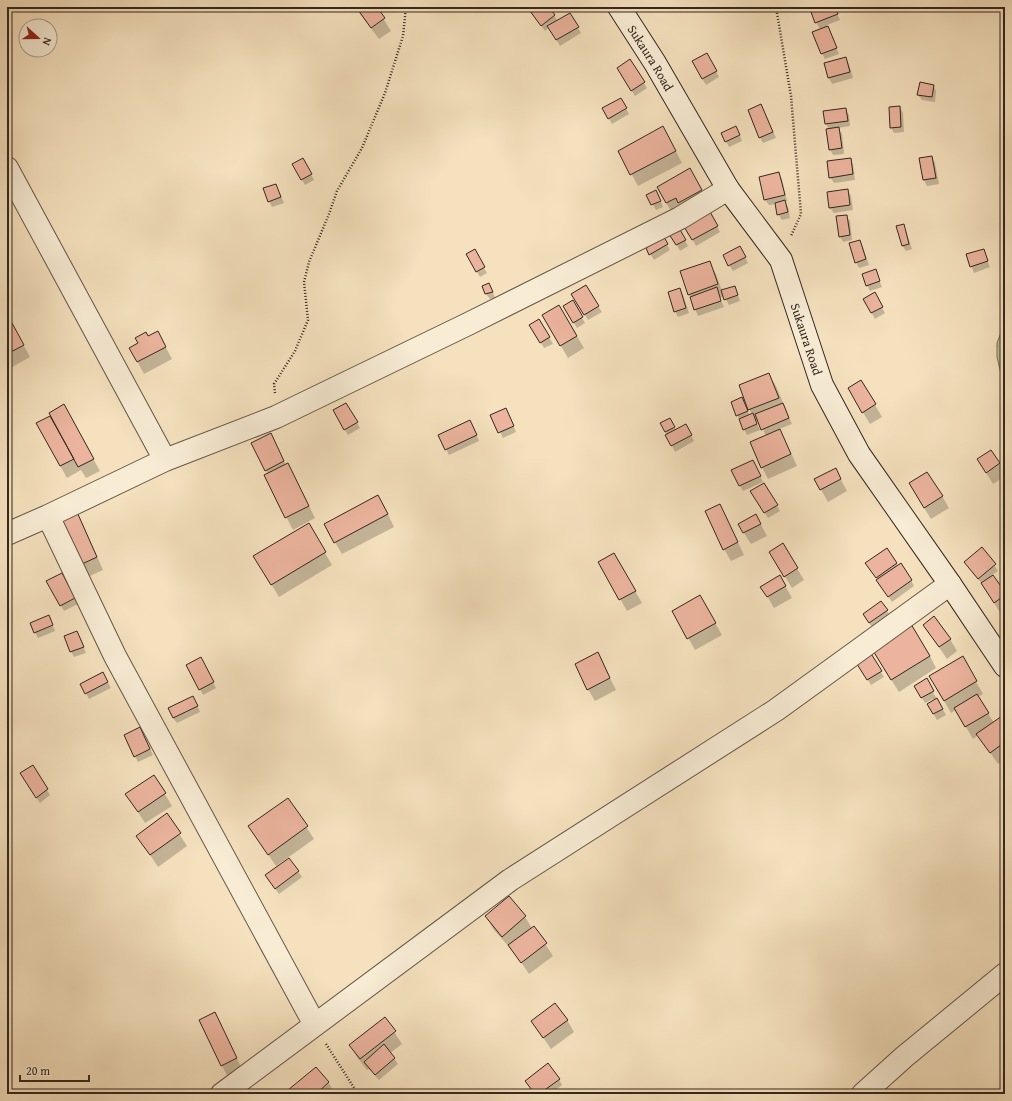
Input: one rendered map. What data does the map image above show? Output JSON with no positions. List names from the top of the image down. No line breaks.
{"streets":{"street":["Sukaura Road"]},"scale_bar":"20 m","north":"right"}
